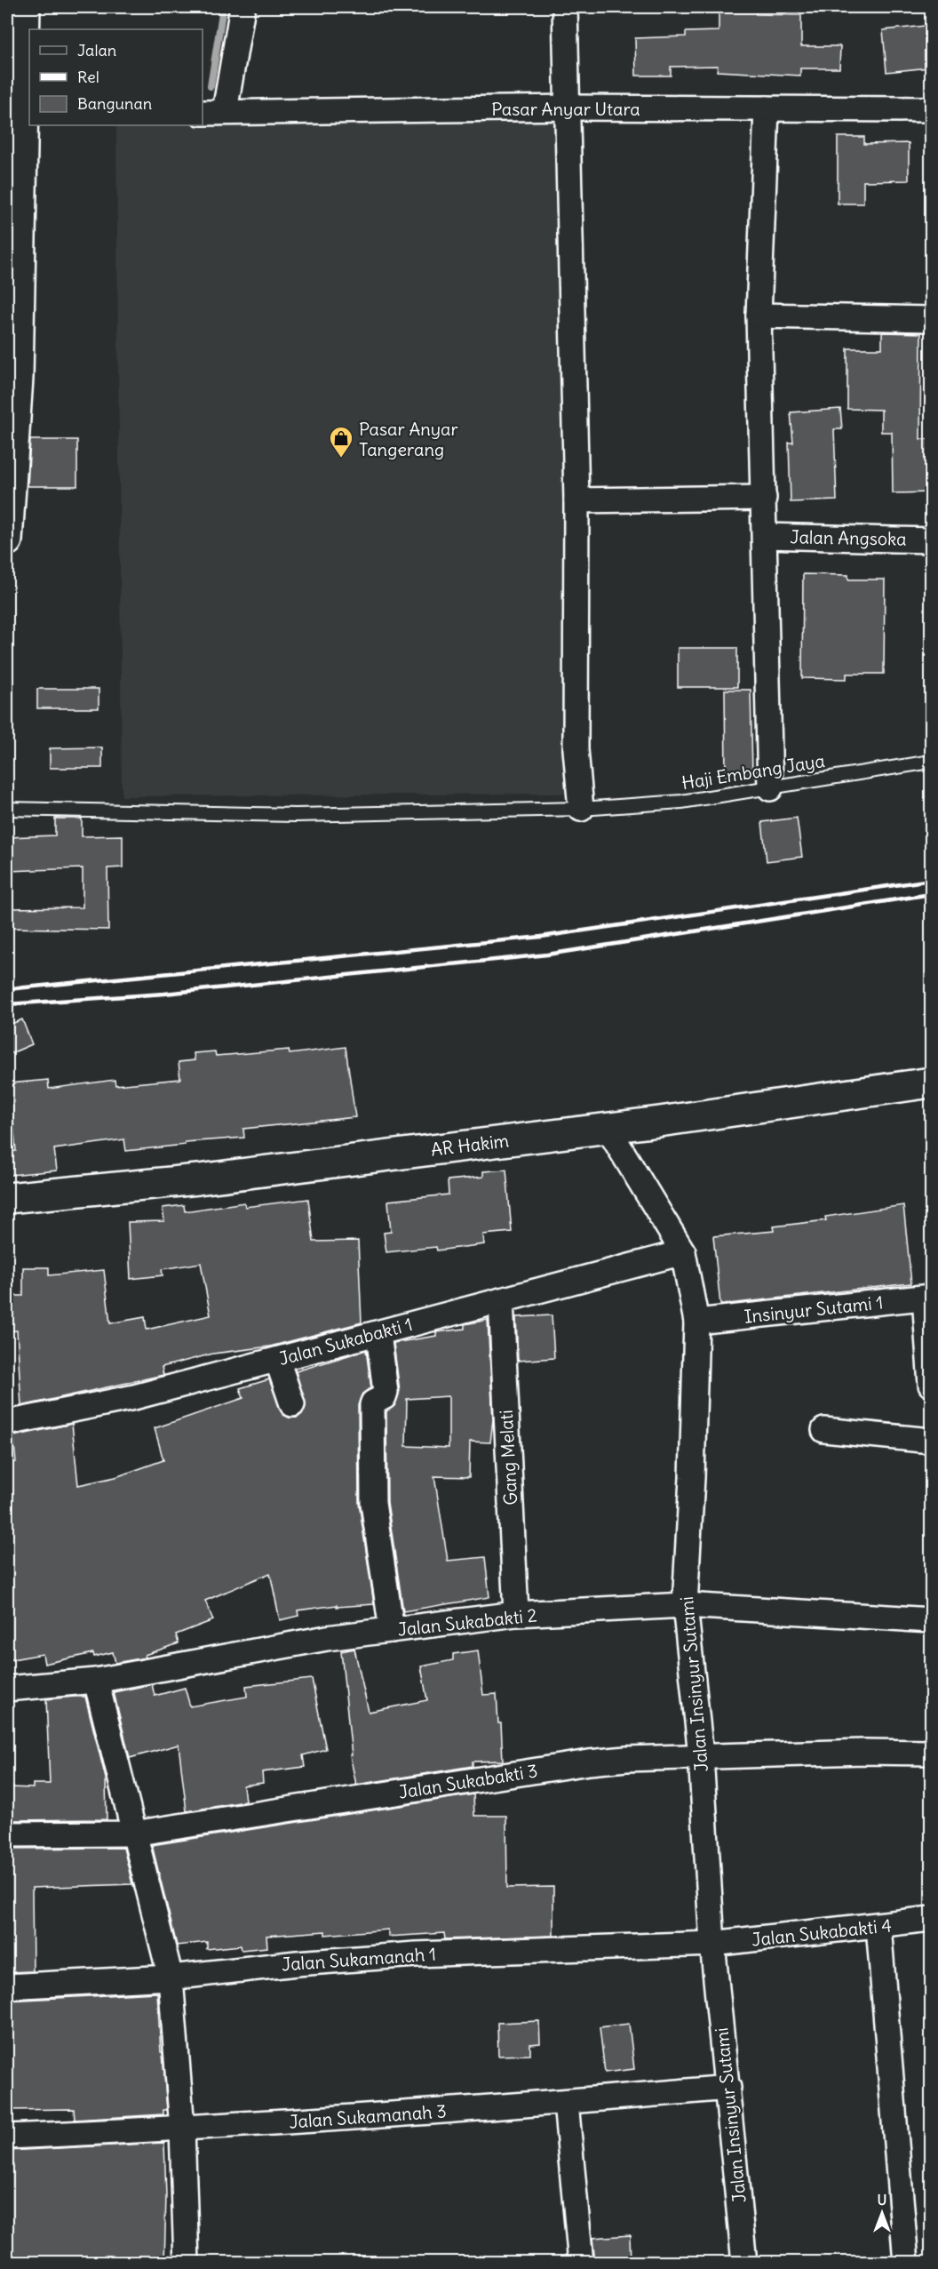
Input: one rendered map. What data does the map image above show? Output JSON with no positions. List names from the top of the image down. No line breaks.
{"streets":{"street":["Pasar Anyar Utara","Jalan Angsoka","AR Hakim","Insinyur Sutami 1","Jalan Sukabakti 1","Gang Melati","Jalan Sukabakti 2","Jalan Insinyur Sutami","Jalan Sukabakti 3","Jalan Sukabakti 4","Jalan Sukamanah 1","Jalan Sukamanah 3"],"lane":["Haji Embang Jaya"]},"crossings":[["AR Hakim","Jalan Insinyur Sutami"],["Insinyur Sutami 1","Jalan Insinyur Sutami"],["Jalan Sukabakti 1","Gang Melati"],["Jalan Sukabakti 1","Jalan Insinyur Sutami"],["Gang Melati","Jalan Sukabakti 2"],["Jalan Sukabakti 2","Jalan Insinyur Sutami"],["Jalan Insinyur Sutami","Jalan Sukabakti 3"],["Jalan Insinyur Sutami","Jalan Sukabakti 4"],["Jalan Insinyur Sutami","Jalan Sukamanah 1"],["Jalan Insinyur Sutami","Jalan Sukamanah 3"],["Jalan Sukabakti 4","Jalan Sukamanah 1"]],"places":{"shop":["Pasar Anyar Tangerang"]},"legend":["Jalan","Rel","Bangunan"],"north":"top"}
